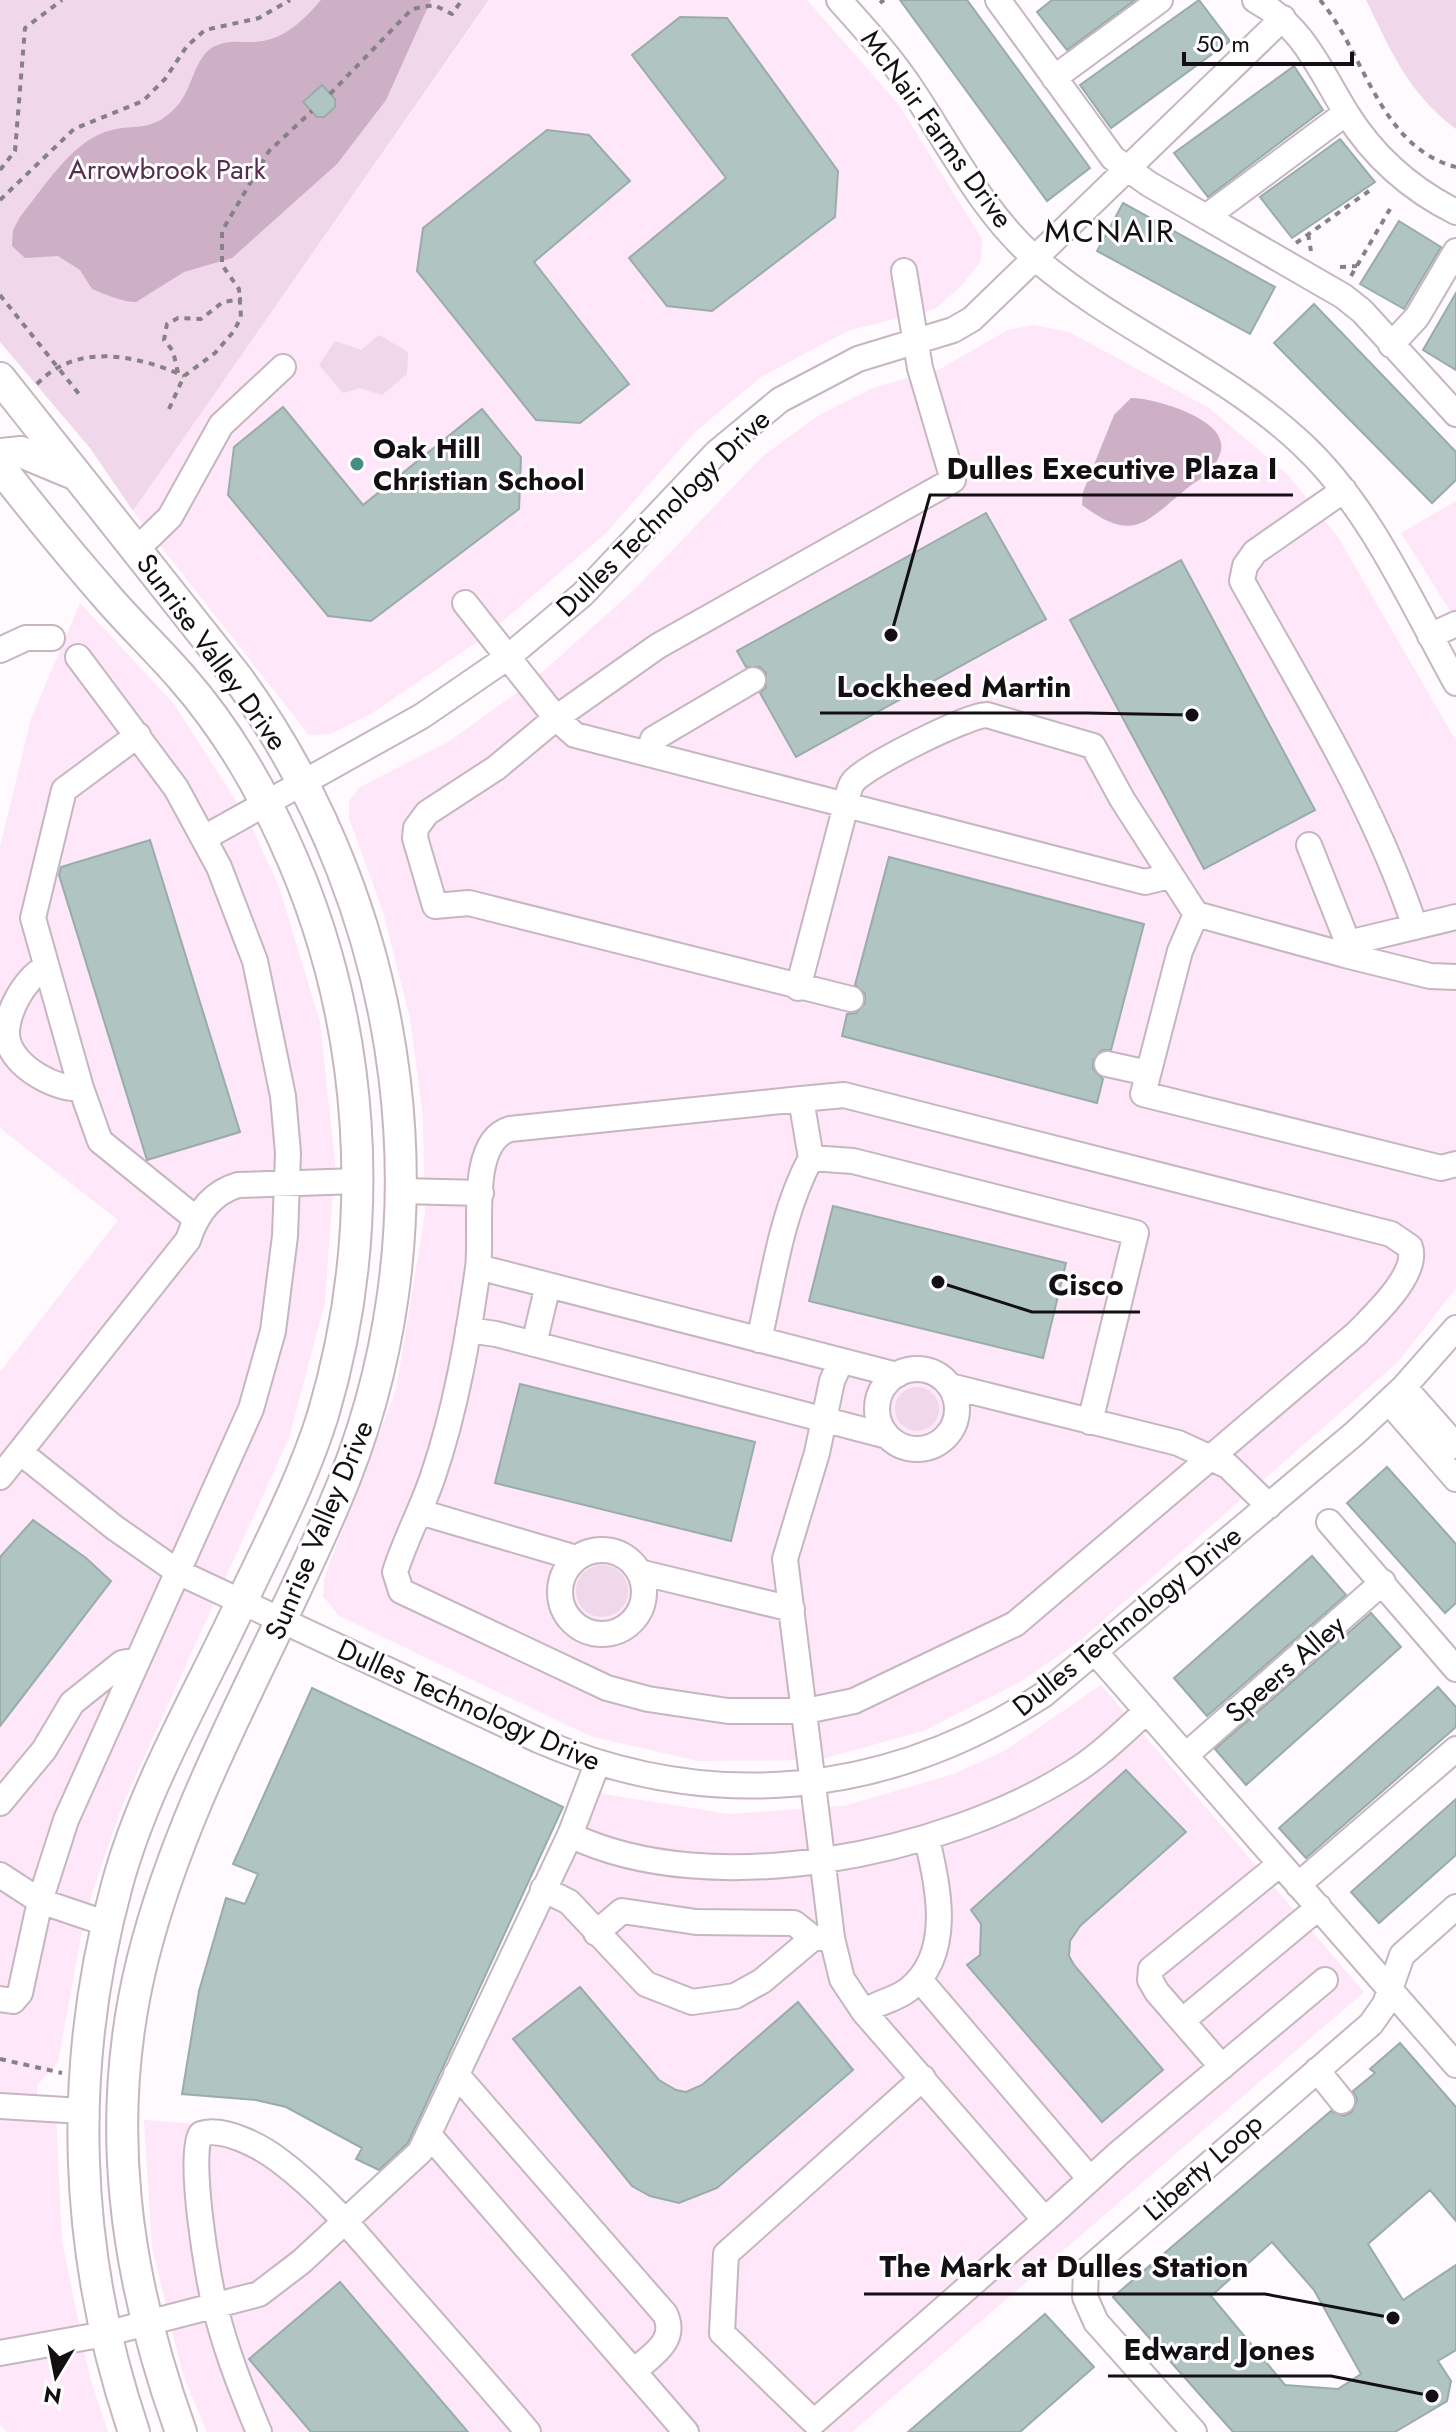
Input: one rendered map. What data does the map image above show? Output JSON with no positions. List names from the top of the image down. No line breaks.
{"streets":{"main road":["Sunrise Valley Drive"],"street":["McNair Farms Drive","Dulles Technology Drive","Speers Alley","Liberty Loop"]},"crossings":[["McNair Farms Drive","Dulles Technology Drive"],["Dulles Technology Drive","Sunrise Valley Drive"]],"districts":["MCNAIR"],"parks":["Arrowbrook Park"],"places":["Oak Hill Christian School","Dulles Executive Plaza I","Lockheed Martin","Cisco","The Mark at Dulles Station","Edward Jones"],"scale_bar":"50 m","north":"bottom"}
